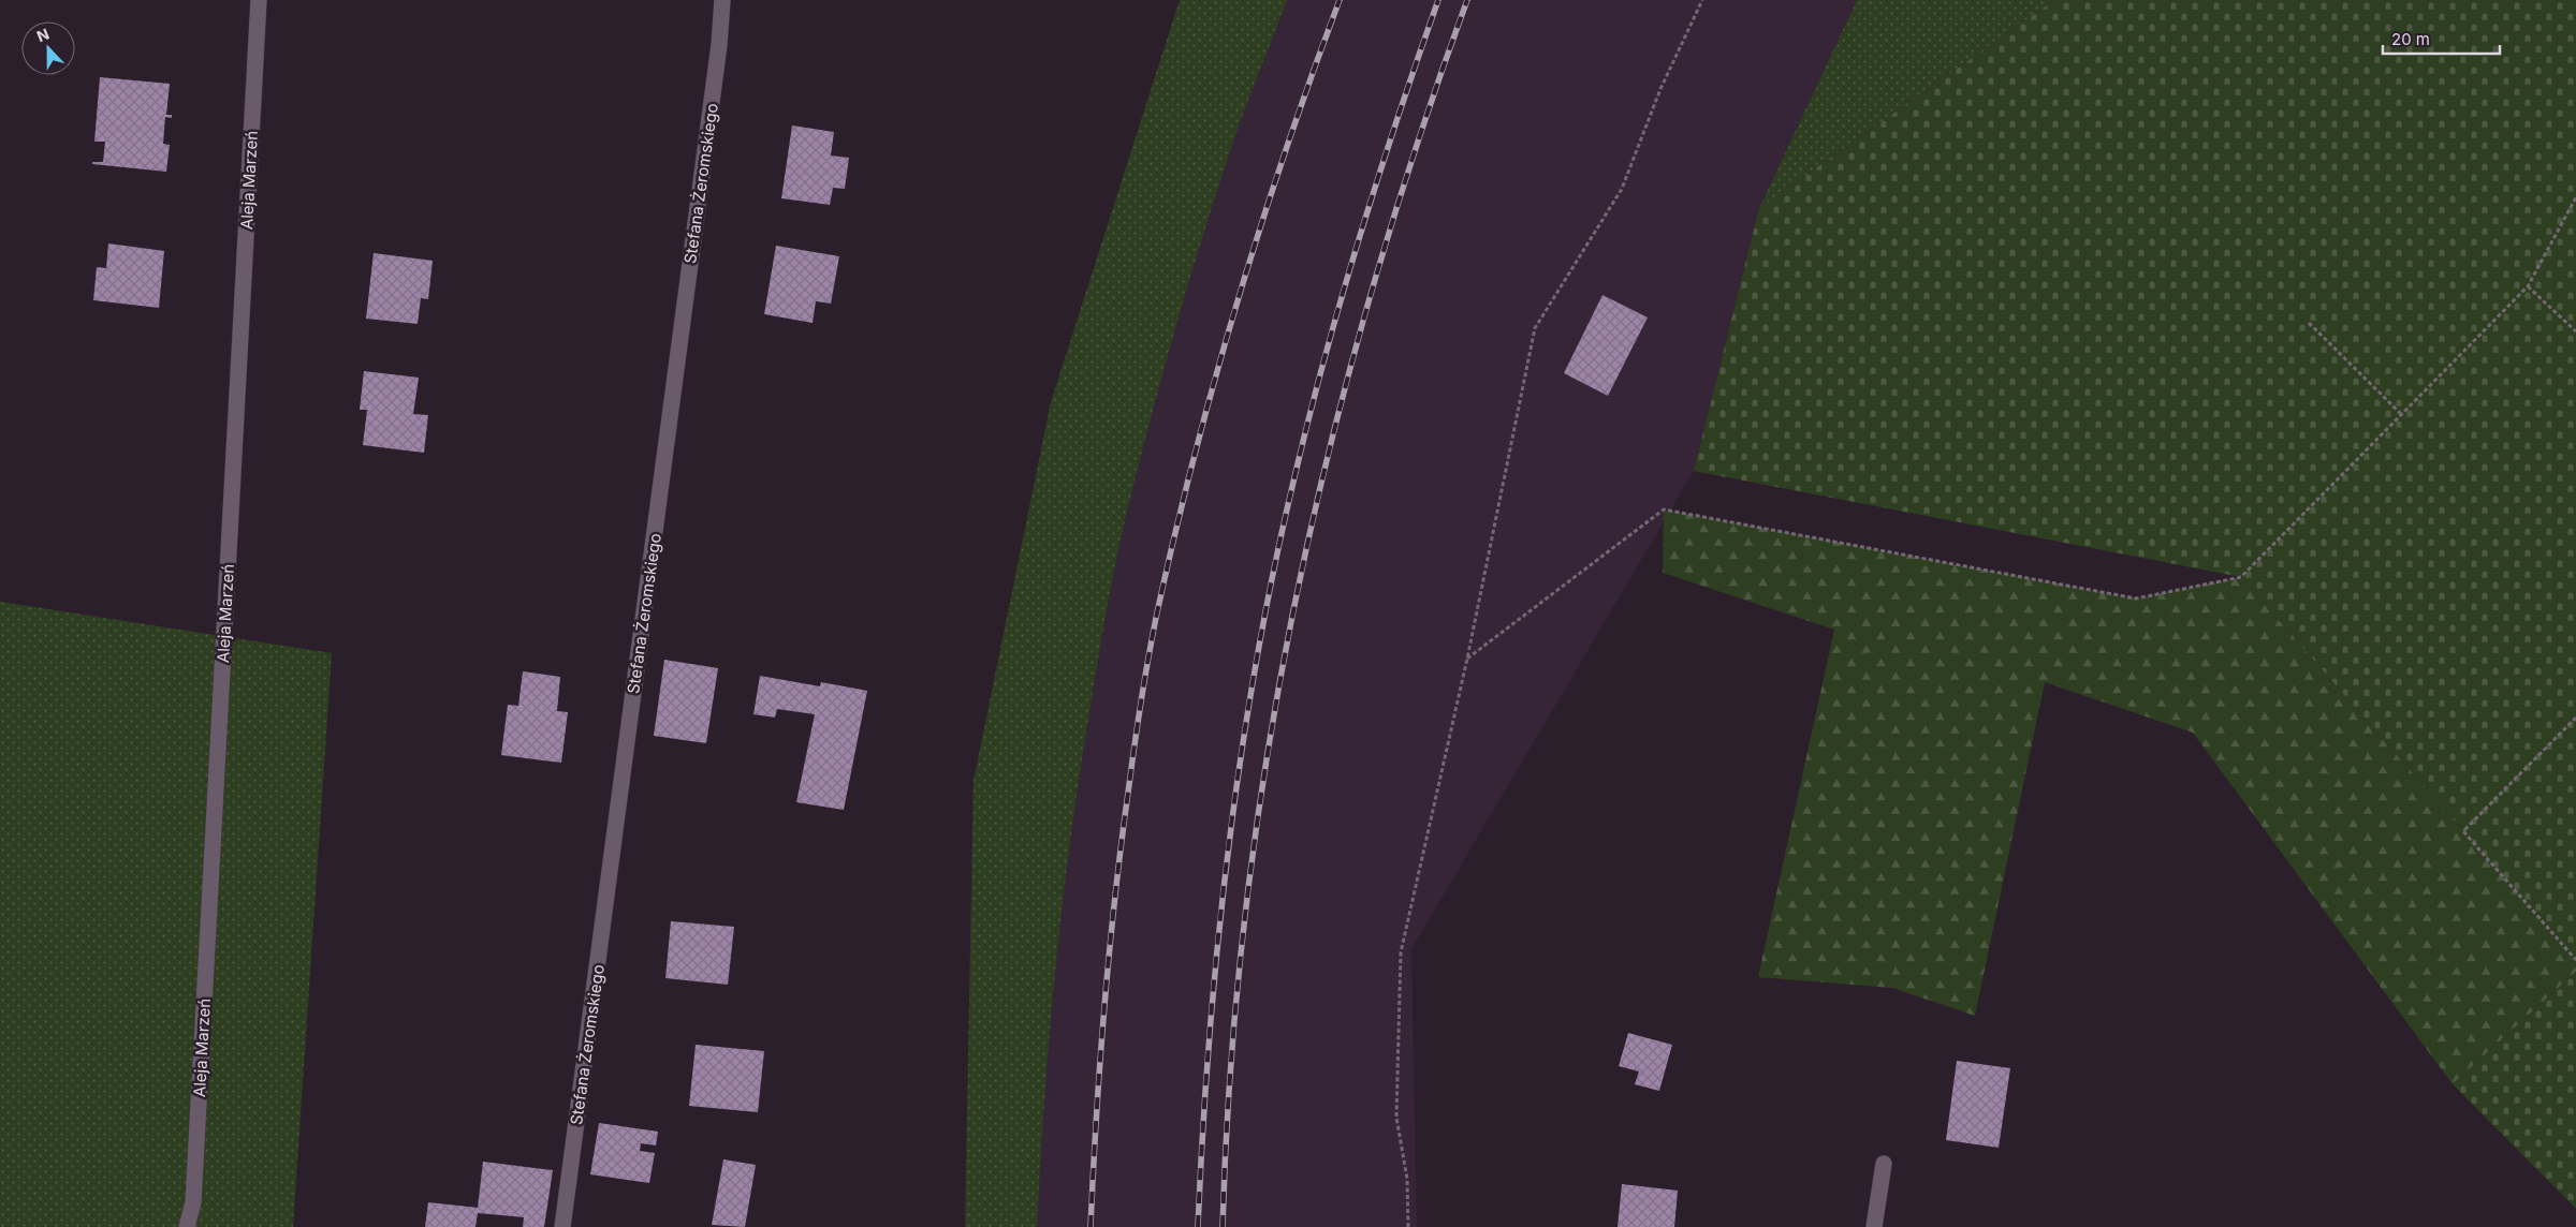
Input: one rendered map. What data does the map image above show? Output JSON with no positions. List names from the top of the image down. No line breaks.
{"streets":{"street":["Aleja Marzeń","Stefana Żeromskiego"]},"scale_bar":"20 m","north":"top"}
